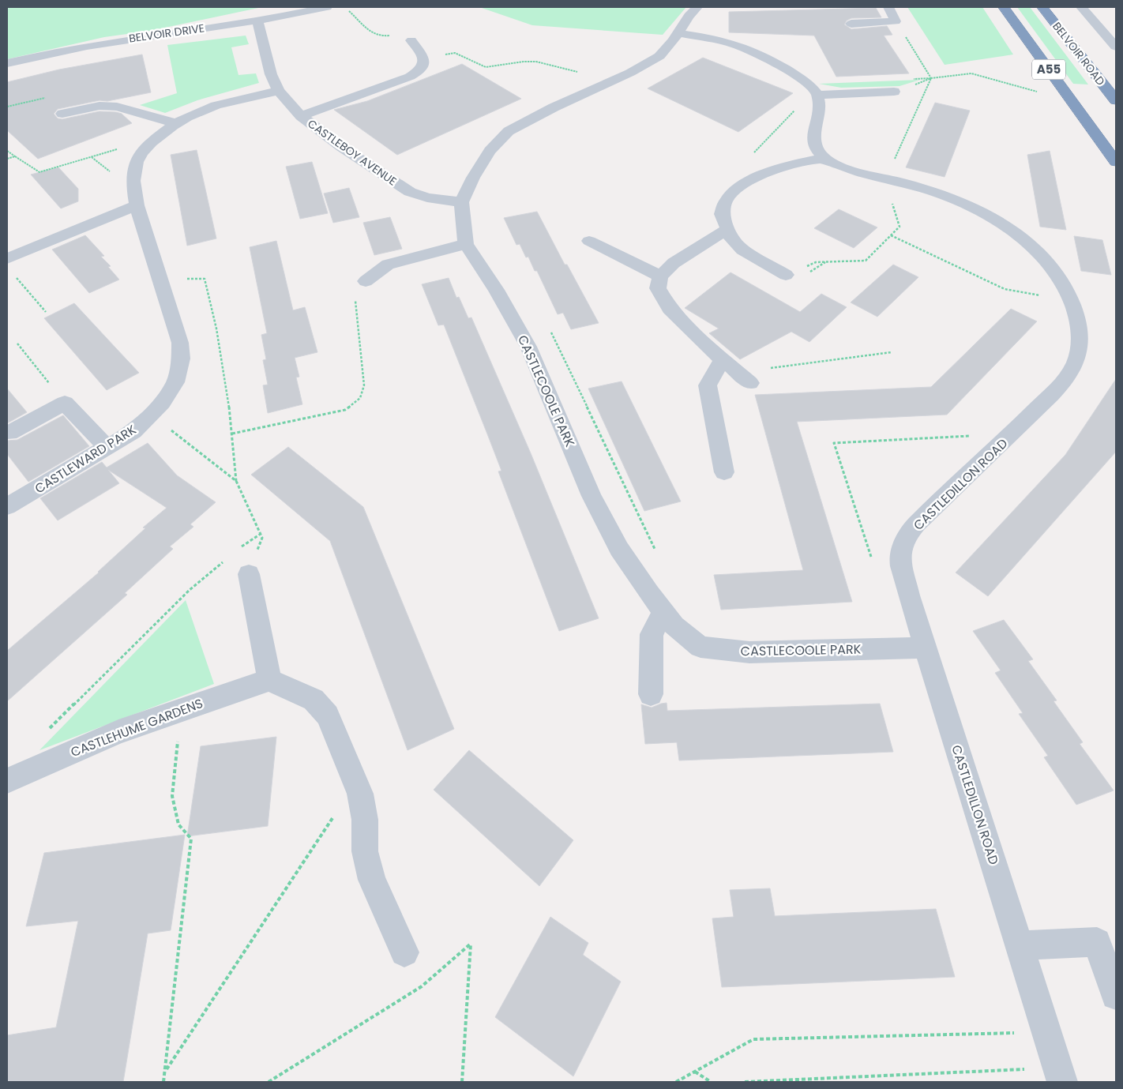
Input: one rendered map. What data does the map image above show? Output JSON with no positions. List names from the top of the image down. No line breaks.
{"streets":{"highway":["BELVOIR ROAD","A55"],"street":["BELVOIR DRIVE","CASTLEBOY AVENUE","CASTLECOOLE PARK","CASTLEWARD PARK","CASTLEDILLON ROAD","CASTLEHUME GARDENS"]},"crossings":[["BELVOIR DRIVE","CASTLEBOY AVENUE"],["CASTLEBOY AVENUE","CASTLECOOLE PARK"],["CASTLEBOY AVENUE","CASTLEWARD PARK"],["CASTLECOOLE PARK","CASTLEDILLON ROAD"]]}
